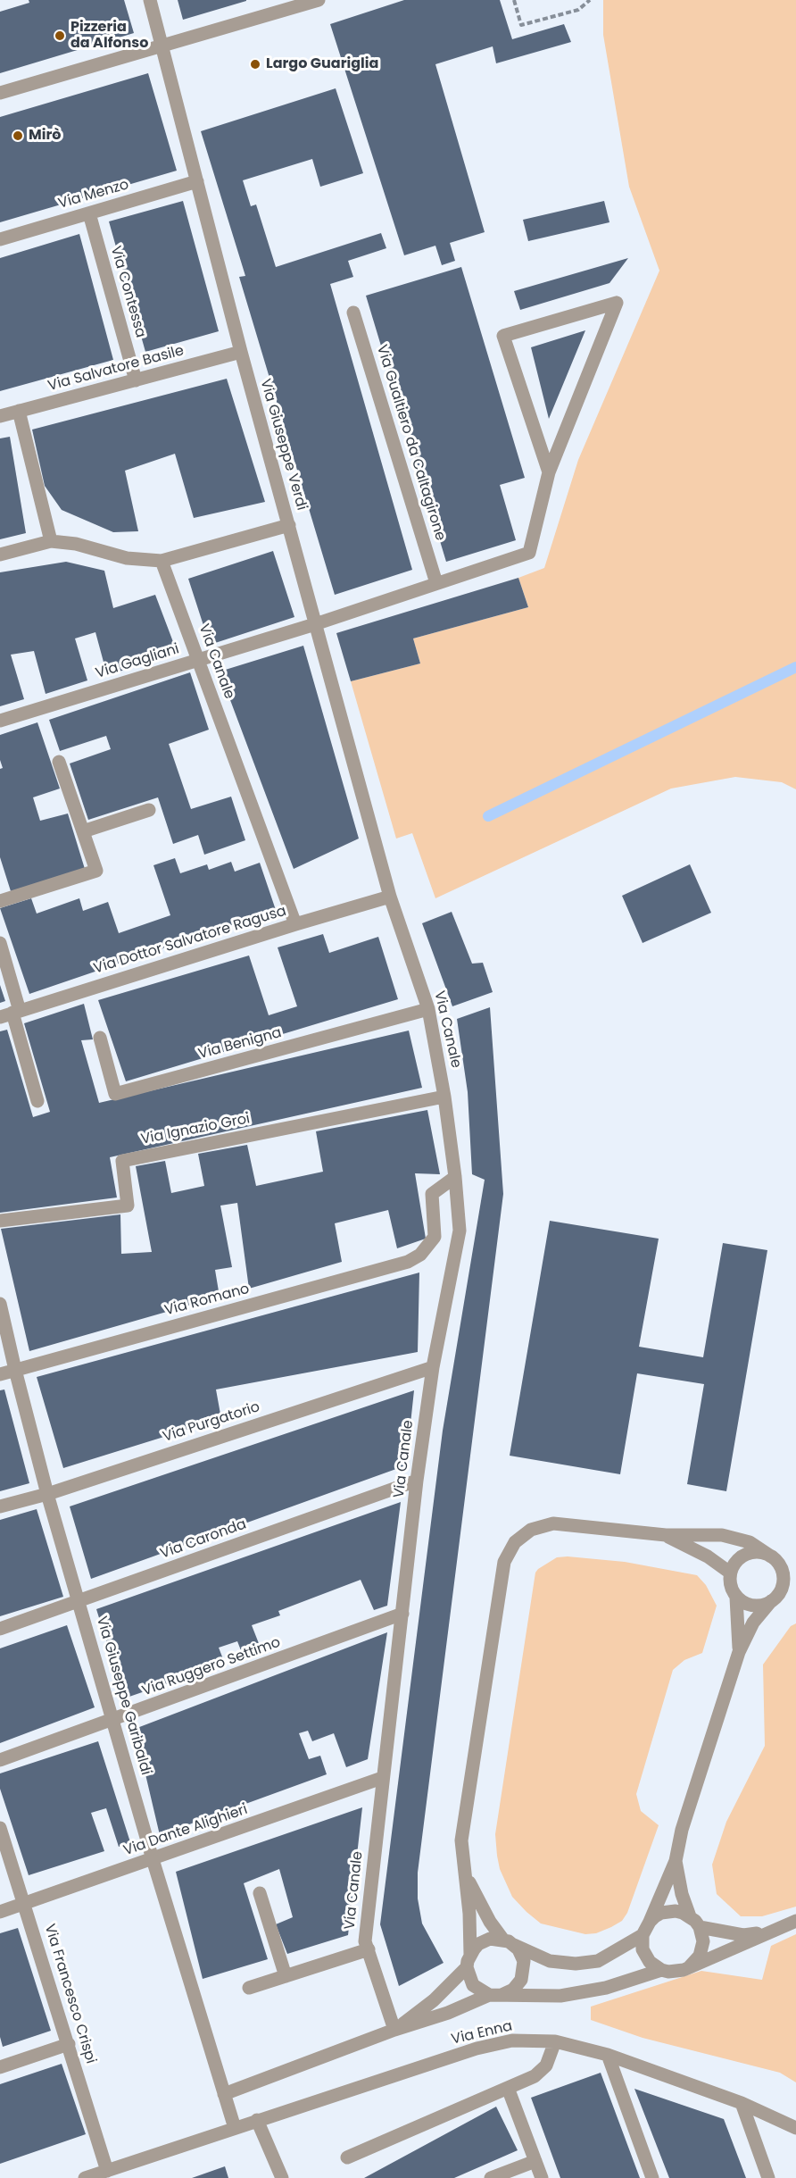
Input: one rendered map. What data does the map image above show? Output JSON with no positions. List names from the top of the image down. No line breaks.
{"streets":{"street":["Via Menzo","Via Contessa","Via Salvatore Basile","Via Gualtiero da Caltagirone","Via Giuseppe Verdi","Via Gagliani","Via Canale","Via Dottor Salvatore Ragusa","Via Benigna","Via Ignazio Groi","Via Romano","Via Purgatorio","Via Caronda","Via Ruggero Settimo","Via Giuseppe Garibaldi","Via Dante Alighieri","Via Francesco Crispi","Via Enna"]},"crossings":[["Via Menzo","Via Contessa"],["Via Menzo","Via Giuseppe Verdi"],["Via Contessa","Via Salvatore Basile"],["Via Salvatore Basile","Via Giuseppe Verdi"],["Via Gualtiero da Caltagirone","Via Gagliani"],["Via Giuseppe Verdi","Via Gagliani"],["Via Giuseppe Verdi","Via Canale"],["Via Giuseppe Verdi","Via Dottor Salvatore Ragusa"],["Via Gagliani","Via Canale"],["Via Canale","Via Dottor Salvatore Ragusa"],["Via Canale","Via Benigna"],["Via Canale","Via Ignazio Groi"],["Via Canale","Via Romano"],["Via Canale","Via Purgatorio"],["Via Canale","Via Caronda"],["Via Canale","Via Ruggero Settimo"],["Via Canale","Via Dante Alighieri"],["Via Romano","Via Giuseppe Garibaldi"],["Via Purgatorio","Via Giuseppe Garibaldi"],["Via Caronda","Via Giuseppe Garibaldi"],["Via Ruggero Settimo","Via Giuseppe Garibaldi"],["Via Giuseppe Garibaldi","Via Dante Alighieri"],["Via Giuseppe Garibaldi","Via Enna"],["Via Dante Alighieri","Via Francesco Crispi"],["Via Francesco Crispi","Via Enna"]],"places":["Pizzeria da Alfonso","Largo Guariglia","Mirò"]}
